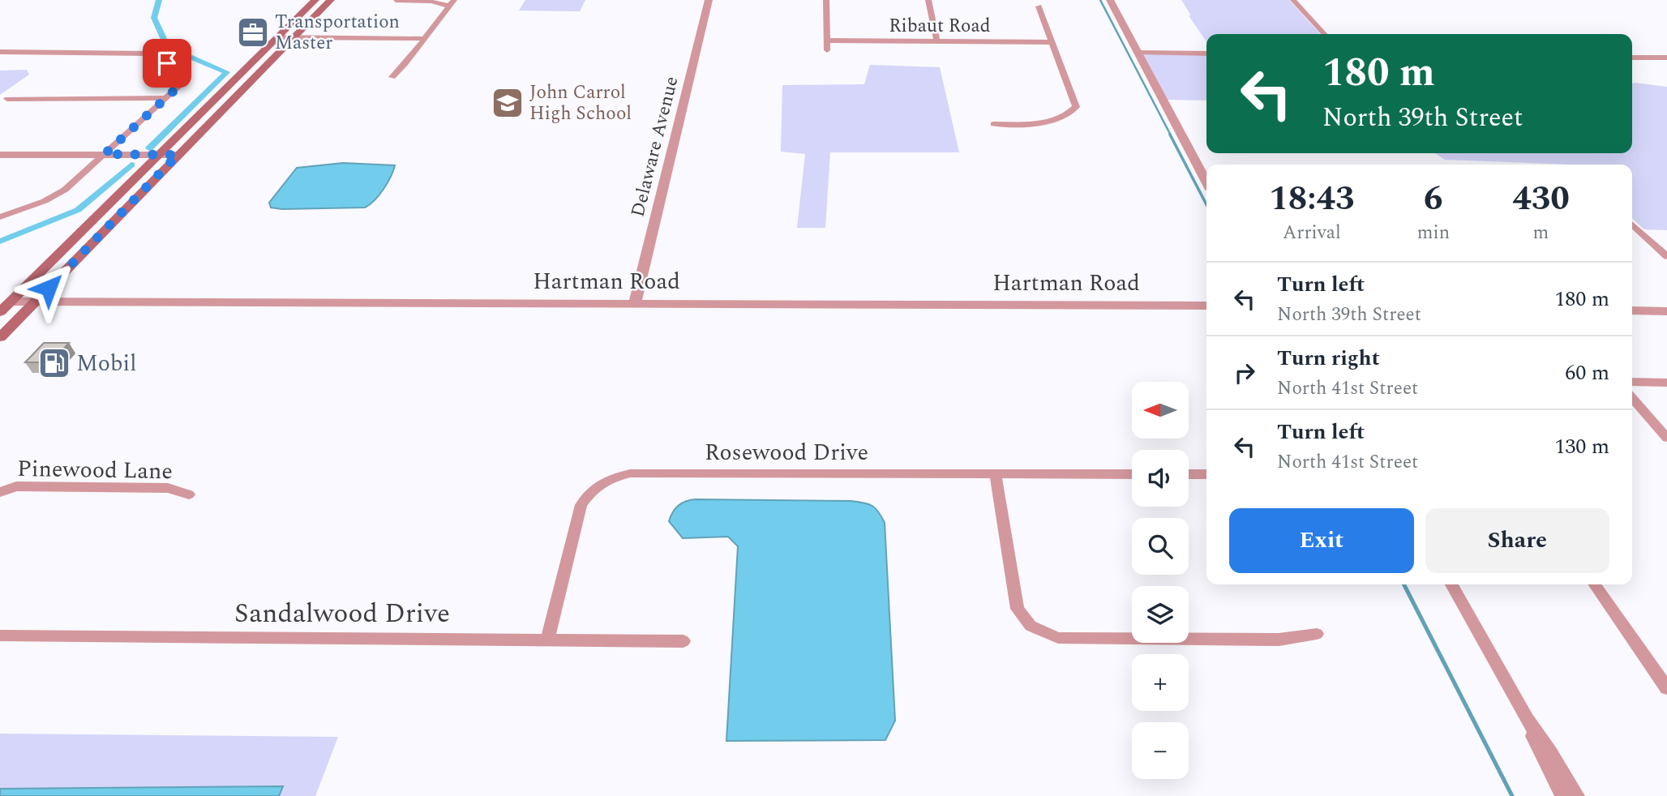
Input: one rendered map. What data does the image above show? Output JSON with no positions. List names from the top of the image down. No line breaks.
{"streets":{"street":["Ribaut Road","Delaware Avenue","Hartman Road","Rosewood Drive","Pinewood Lane","Sandalwood Drive"]},"crossings":[["Delaware Avenue","Hartman Road"],["Rosewood Drive","Sandalwood Drive"]],"places":{"office":["Transportation Master"],"school or university":["John Carrol High School"],"fuel station":["Mobil"]},"north":"left","page":{"turn":["180 m","North 39th Street"],"eta":["18:43","Arrival","6","min","430","m"],"list":[{"name":"Turn left","note":"North 39th Street","value":"180 m"},{"name":"Turn right","note":"North 41st Street","value":"60 m"},{"name":"Turn left","note":"North 41st Street","value":"130 m"}],"map_buttons":["+","−"],"buttons":["Exit","Share"]}}
